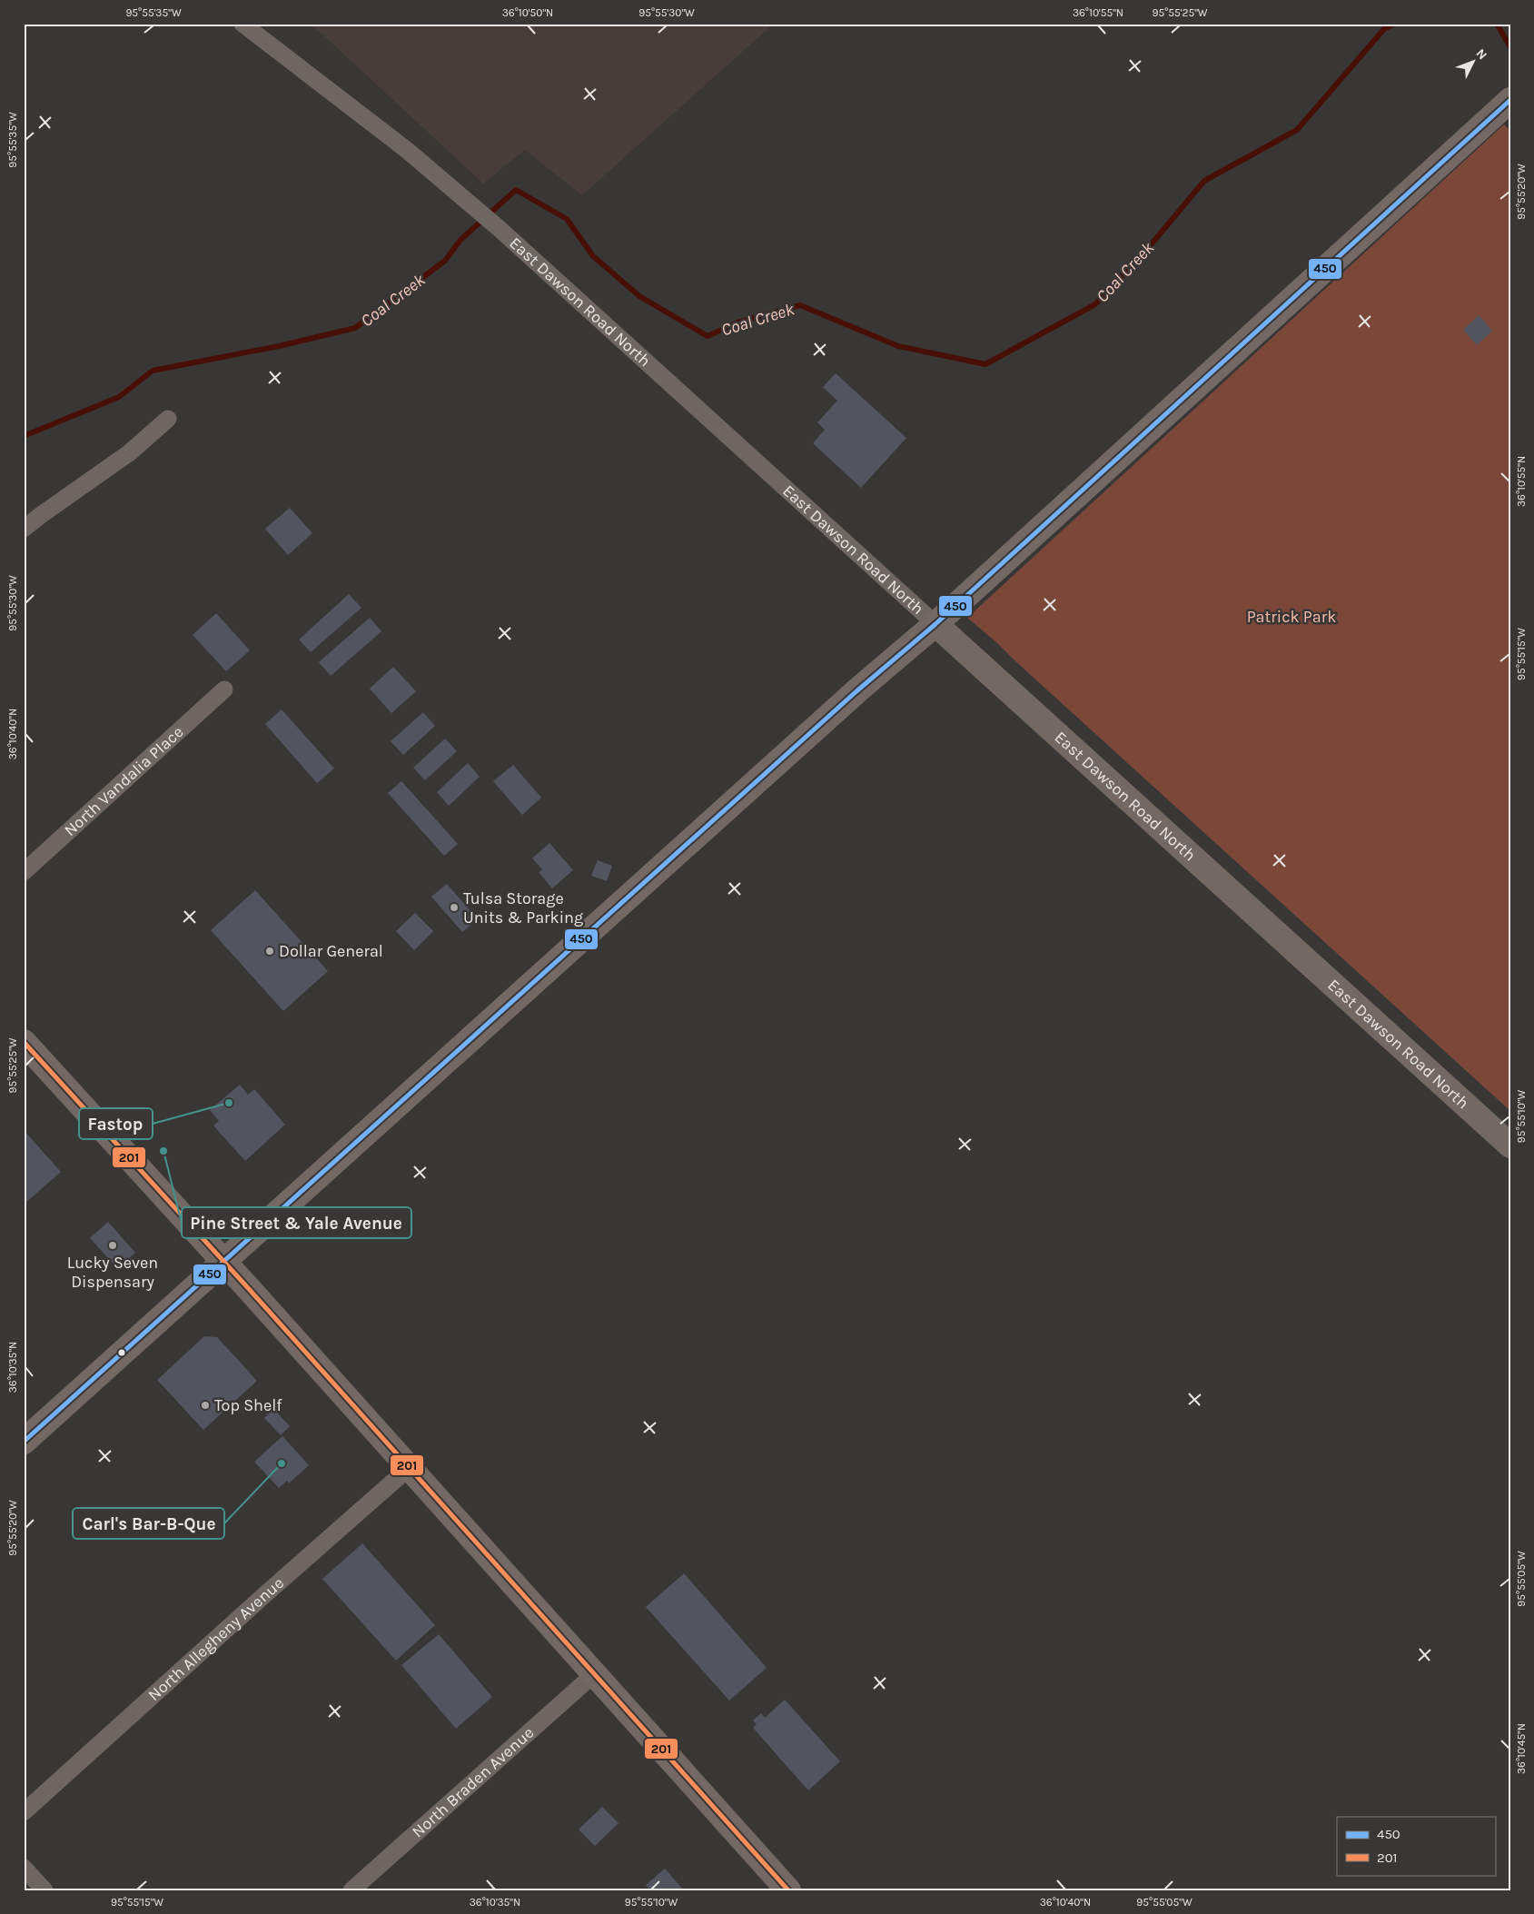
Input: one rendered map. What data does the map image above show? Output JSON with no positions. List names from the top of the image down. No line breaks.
{"streets":{"main road":["East Dawson Road North"],"street":["North Vandalia Place","North Allegheny Avenue","North Braden Avenue"]},"water":["Coal Creek"],"parks":["Patrick Park"],"places":["Tulsa Storage Units & Parking","Dollar General","Fastop","Pine Street & Yale Avenue","Lucky Seven Dispensary","Top Shelf","Carl's Bar-B-Que"],"lines":["transit line 450","transit line 201"],"legend":["450","201"],"north":"top right","coordinates":["95°55'35\"W","36°10'50\"N","95°55'30\"W","36°10'55\"N","95°55'25\"W","95°55'20\"W","95°55'15\"W","36°10'40\"N","95°55'10\"W","36°10'35\"N","95°55'05\"W","36°10'45\"N"]}
